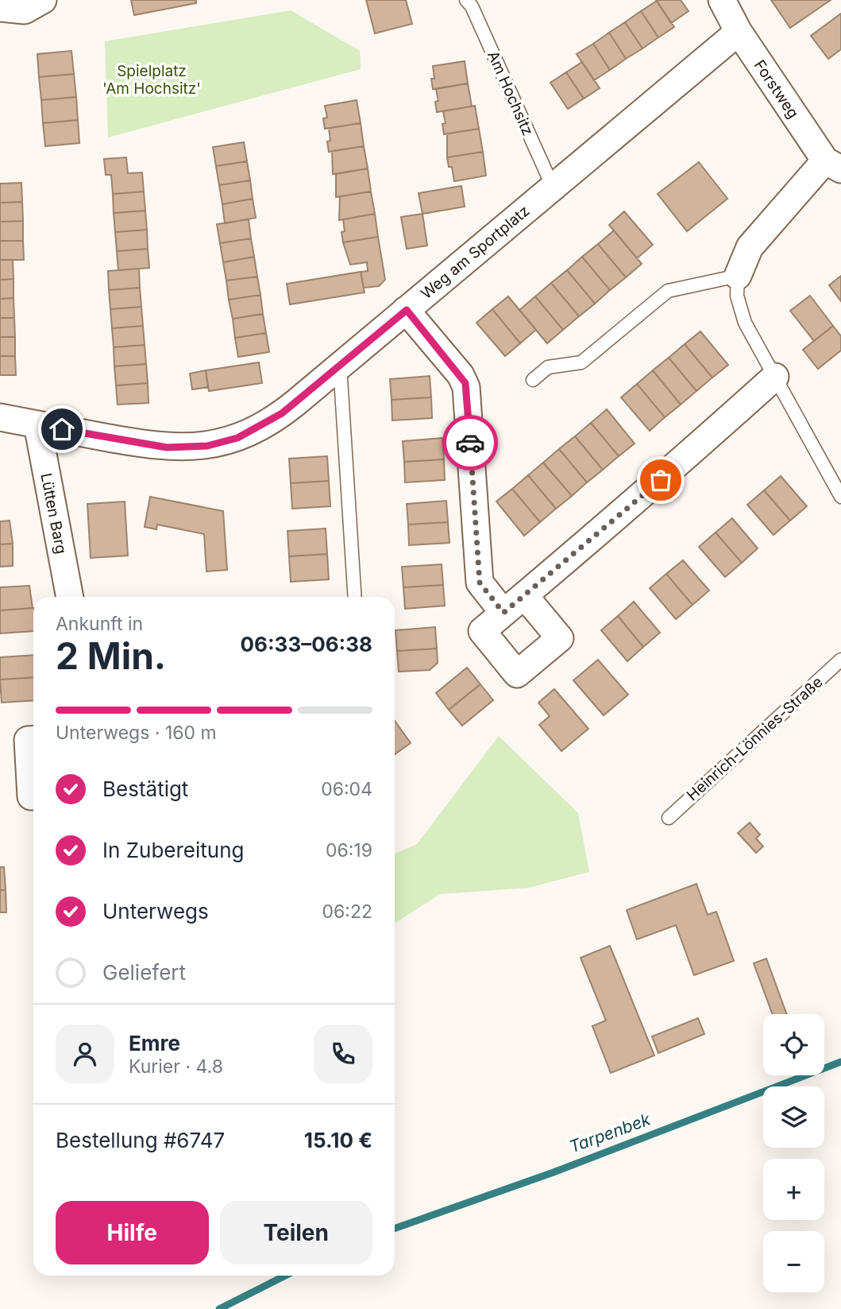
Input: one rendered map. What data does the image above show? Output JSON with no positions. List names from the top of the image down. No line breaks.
{"streets":{"street":["Forstweg","Weg am Sportplatz","Lütten Barg"],"lane":["Am Hochsitz","Heinrich-Lönnies-Straße"]},"crossings":[["Forstweg","Weg am Sportplatz"],["Am Hochsitz","Weg am Sportplatz"],["Weg am Sportplatz","Lütten Barg"]],"water":["Tarpenbek"],"parks":["Spielplatz 'Am Hochsitz'"],"page":{"heading":["2 Min.","Ankunft in","06:33–06:38"],"panel":["Emre","Kurier · 4.8","Bestellung #6747","15.10 €"],"bar":"Unterwegs · 160 m","list":[["Bestätigt","06:04"],["In Zubereitung","06:19"],["Unterwegs","06:22"],"Geliefert"],"map_buttons":["+","−"],"buttons":["Hilfe","Teilen"]}}
